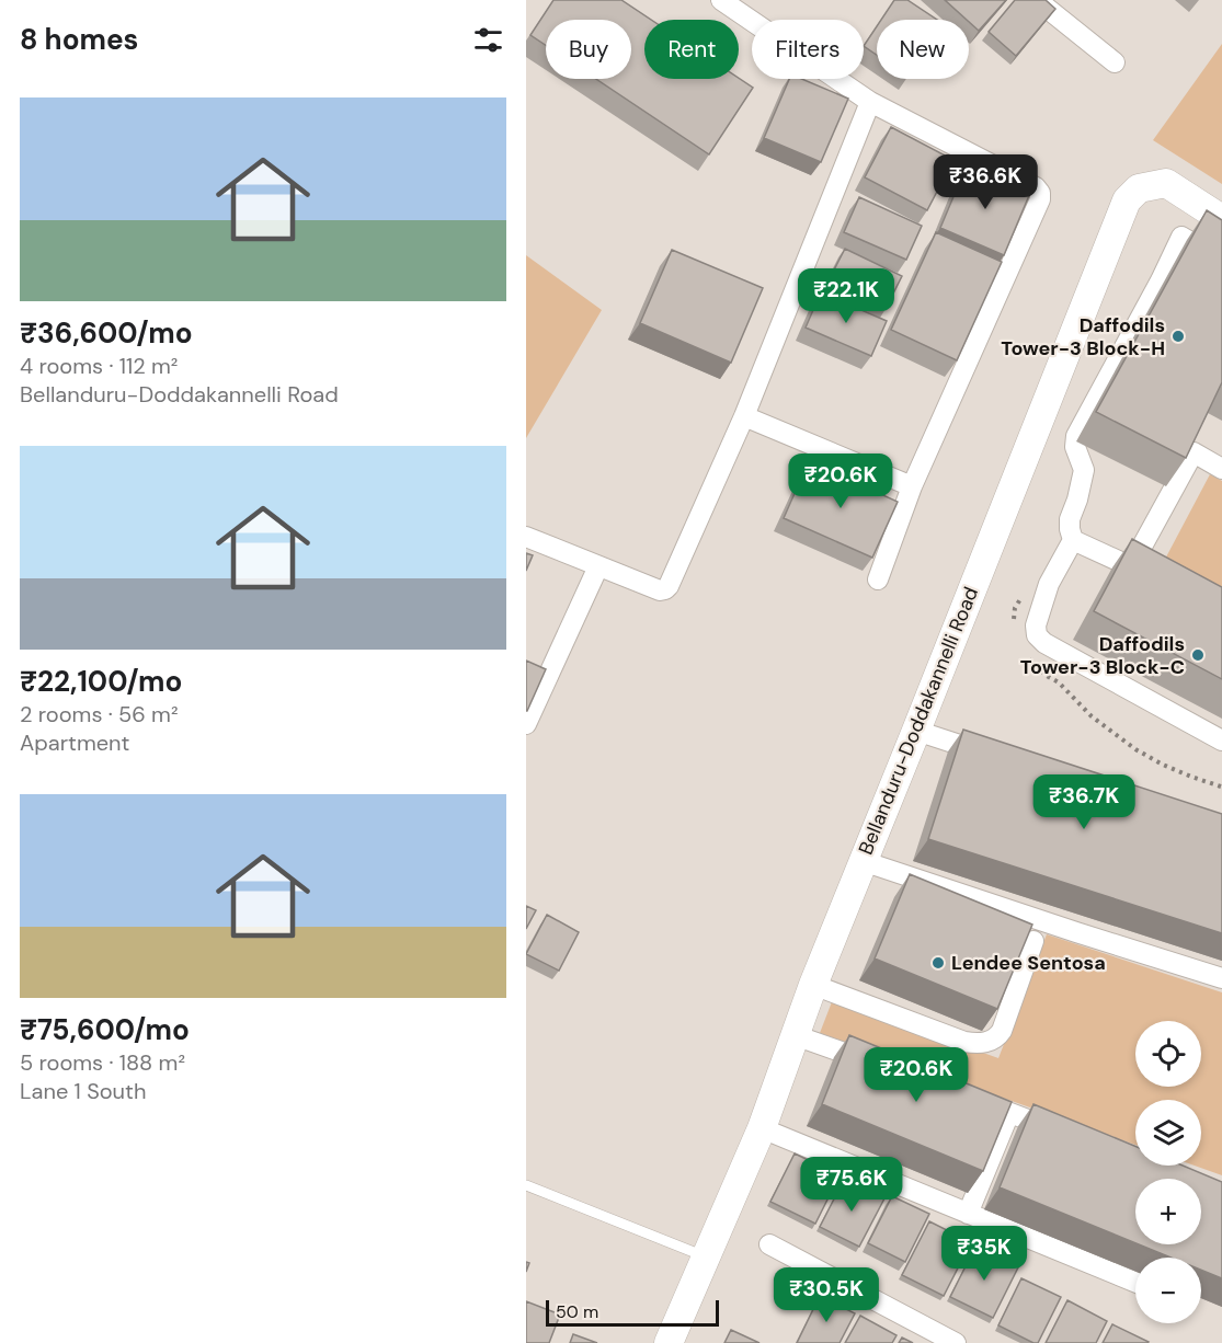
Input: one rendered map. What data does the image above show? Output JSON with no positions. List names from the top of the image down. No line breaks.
{"streets":{"street":["Bellanduru-Doddakannelli Road"]},"places":["Daffodils Tower-3 Block-H","Daffodils Tower-3 Block-C","Lendee Sentosa"],"scale_bar":"50 m","page":{"heading":"8 homes","chip":["Buy","Rent","Filters","New"],"list":[{"name":"₹36,600/mo","note":"4 rooms · 112 m² · Bellanduru-Doddakannelli Road"},{"name":"₹22,100/mo","note":"2 rooms · 56 m² · Apartment"},{"name":"₹75,600/mo","note":"5 rooms · 188 m² · Lane 1 South"}],"price":["₹36.6K","₹22.1K","₹20.6K","₹36.7K","₹20.6K","₹75.6K","₹35K","₹30.5K"],"map_buttons":["+","−"],"scale":"50 m"}}
